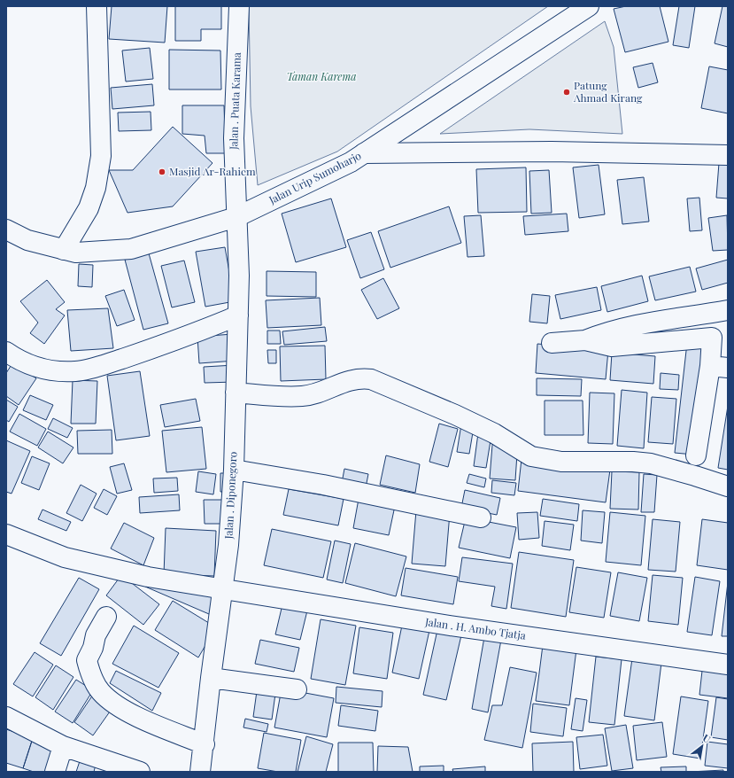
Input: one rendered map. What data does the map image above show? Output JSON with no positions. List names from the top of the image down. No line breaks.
{"streets":{"street":["Jalan . Puata Karama","Jalan Urip Sumoharjo","Jalan . Diponegoro","Jalan . H. Ambo Tjatja"]},"crossings":[["Jalan . Puata Karama","Jalan Urip Sumoharjo"],["Jalan . Puata Karama","Jalan . Diponegoro"],["Jalan Urip Sumoharjo","Jalan . Diponegoro"],["Jalan . Diponegoro","Jalan . H. Ambo Tjatja"]],"parks":["Taman Karema"],"places":["Patung Ahmad Kirang","Masjid Ar-Rahiem"],"north":"top right"}
